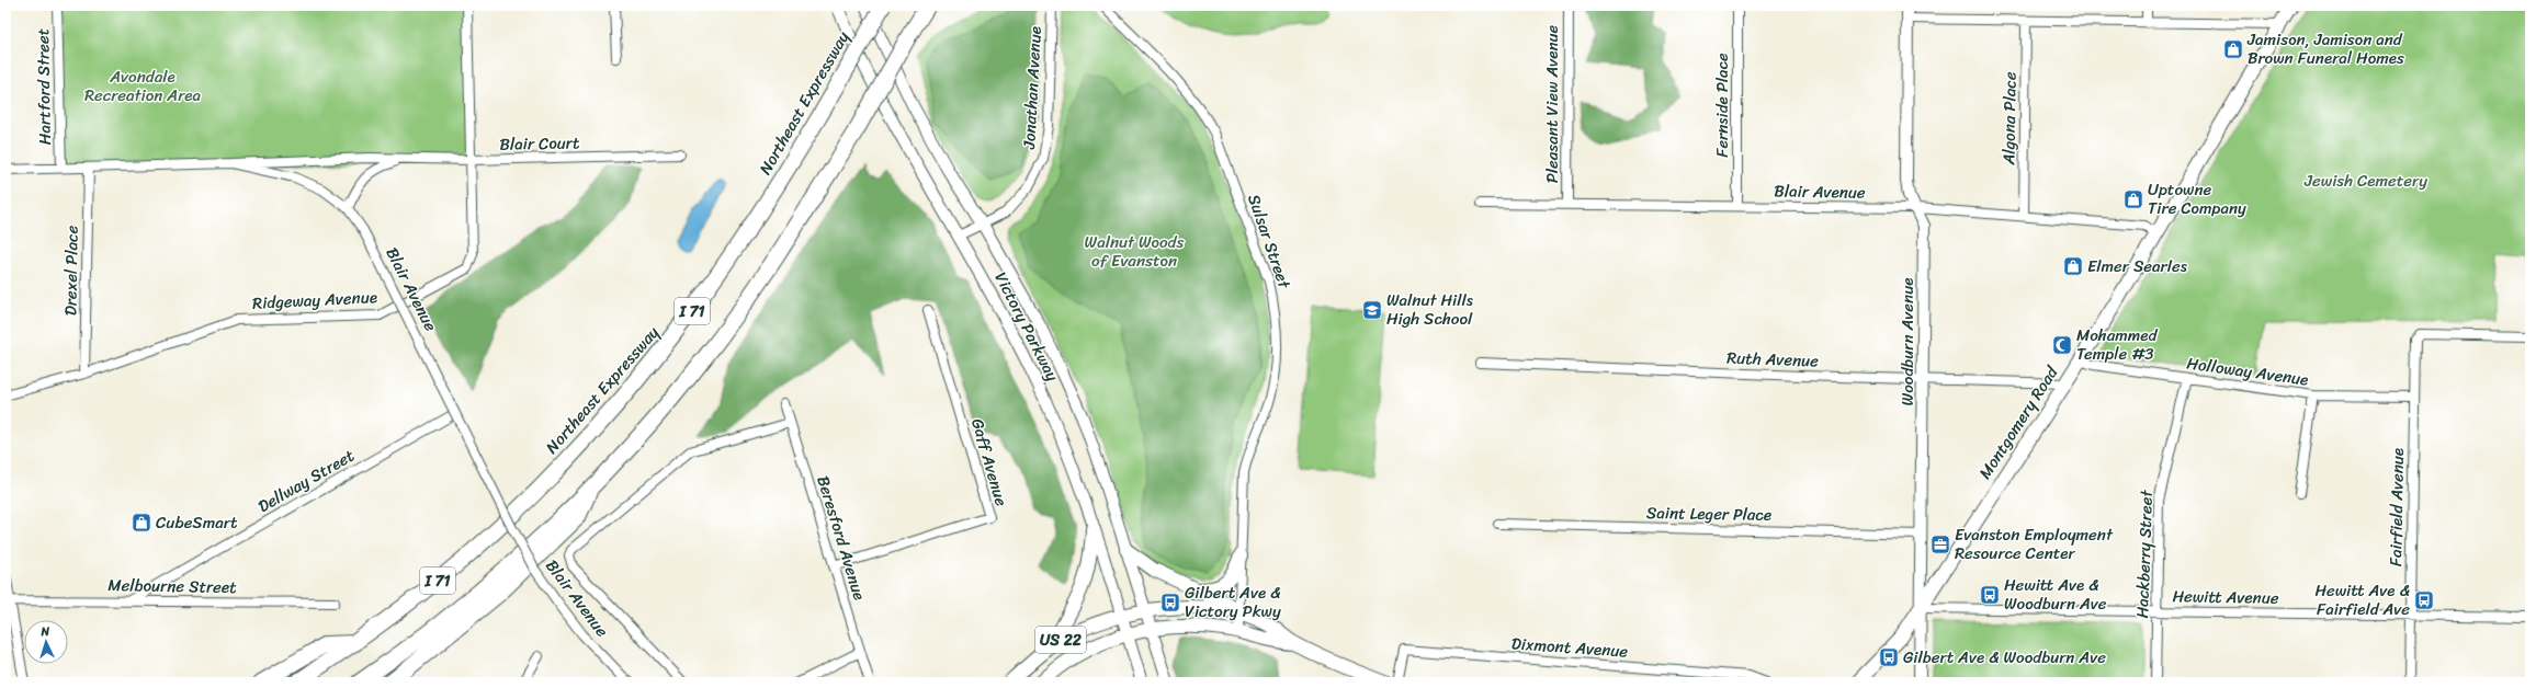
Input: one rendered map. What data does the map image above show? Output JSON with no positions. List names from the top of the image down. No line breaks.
{"streets":{"highway":["Northeast Expressway","I 71"],"main road":["Montgomery Road","US 22"],"street":["Hartford Street","Jonathan Avenue","Pleasant View Avenue","Fernside Place","Algona Place","Blair Court","Blair Avenue","Sulsar Street","Drexel Place","Ridgeway Avenue","Victory Parkway","Woodburn Avenue","Ruth Avenue","Holloway Avenue","Gaff Avenue","Dellway Street","Fairfield Avenue","Saint Leger Place","Beresford Avenue","Hackberry Street","Melbourne Street","Hewitt Avenue","Dixmont Avenue"]},"crossings":[["Hartford Street","Blair Avenue"],["Jonathan Avenue","Victory Parkway"],["Pleasant View Avenue","Blair Avenue"],["Fernside Place","Blair Avenue"],["Algona Place","Blair Avenue"],["Blair Court","Blair Avenue"],["Blair Court","Ridgeway Avenue"],["Blair Avenue","Drexel Place"],["Blair Avenue","Woodburn Avenue"],["Blair Avenue","Montgomery Road"],["Sulsar Street","US 22"],["Drexel Place","Ridgeway Avenue"],["Victory Parkway","US 22"],["Woodburn Avenue","Ruth Avenue"],["Woodburn Avenue","Montgomery Road"],["Woodburn Avenue","Saint Leger Place"],["Woodburn Avenue","Hewitt Avenue"],["Ruth Avenue","Montgomery Road"],["Holloway Avenue","Montgomery Road"],["Holloway Avenue","Fairfield Avenue"],["Holloway Avenue","Hackberry Street"],["Montgomery Road","Hewitt Avenue"],["Gaff Avenue","Beresford Avenue"],["Dellway Street","Melbourne Street"],["Fairfield Avenue","Hewitt Avenue"],["Hackberry Street","Hewitt Avenue"]],"parks":["Avondale Recreation Area","Jewish Cemetery","Walnut Woods of Evanston"],"places":{"shop":["Jamison, Jamison and Brown Funeral Homes","Uptowne Tire Company","Elmer Searles","CubeSmart"],"school or university":["Walnut Hills High School"],"mosque":["Mohammed Temple #3"],"office":["Evanston Employment Resource Center"],"bus stop":["Hewitt Ave & Woodburn Ave","Hewitt Ave & Fairfield Ave","Gilbert Ave & Victory Pkwy","Gilbert Ave & Woodburn Ave"]},"north":"top"}
